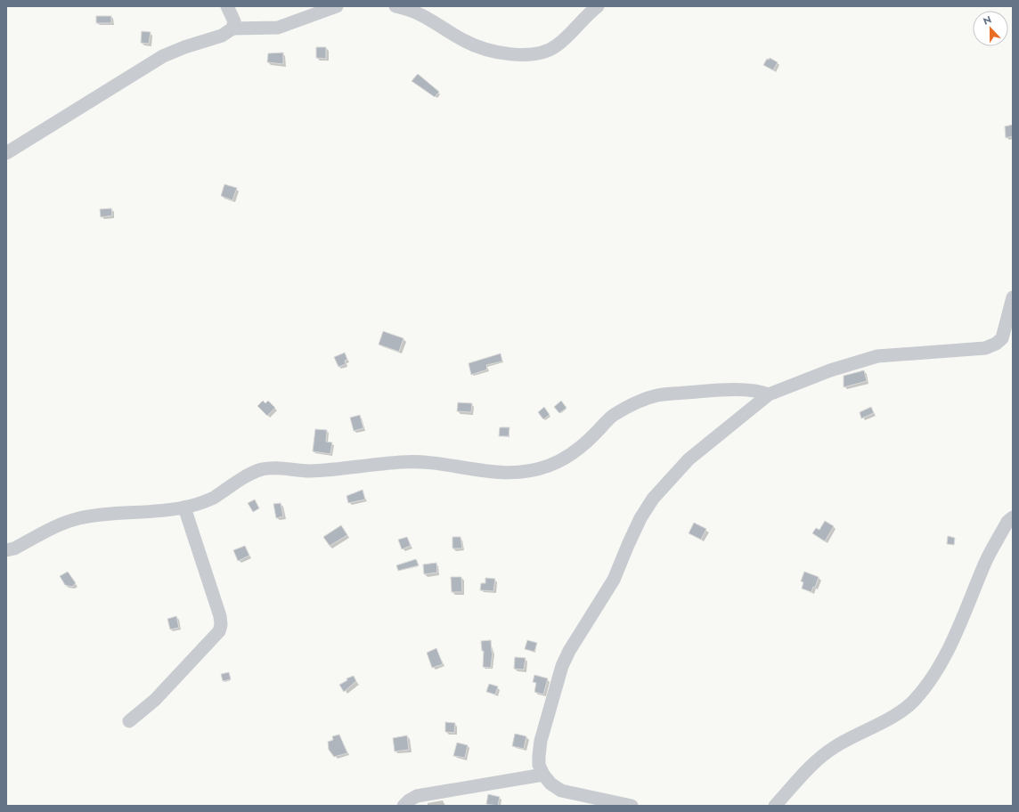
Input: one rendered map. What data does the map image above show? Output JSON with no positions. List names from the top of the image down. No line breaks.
{"north":"top"}
